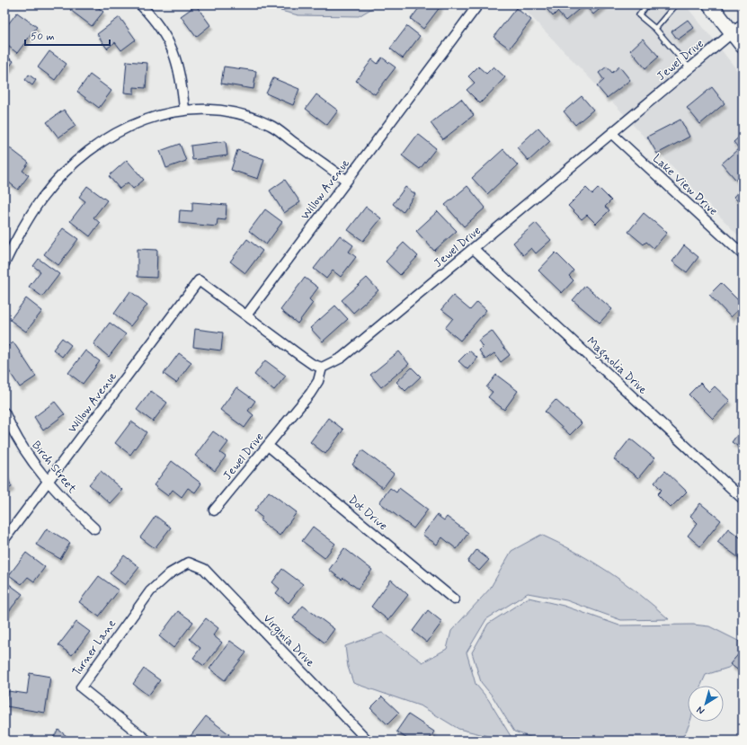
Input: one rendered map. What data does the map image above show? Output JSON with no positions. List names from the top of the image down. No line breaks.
{"streets":{"street":["Jewel Drive","Lake View Drive","Willow Avenue","Magnolia Drive","Birch Street","Dot Drive","Virginia Drive","Turner Lane"]},"crossings":[["Jewel Drive","Lake View Drive"],["Jewel Drive","Magnolia Drive"],["Jewel Drive","Dot Drive"],["Willow Avenue","Birch Street"],["Virginia Drive","Turner Lane"]],"scale_bar":"50 m","north":"bottom left"}
